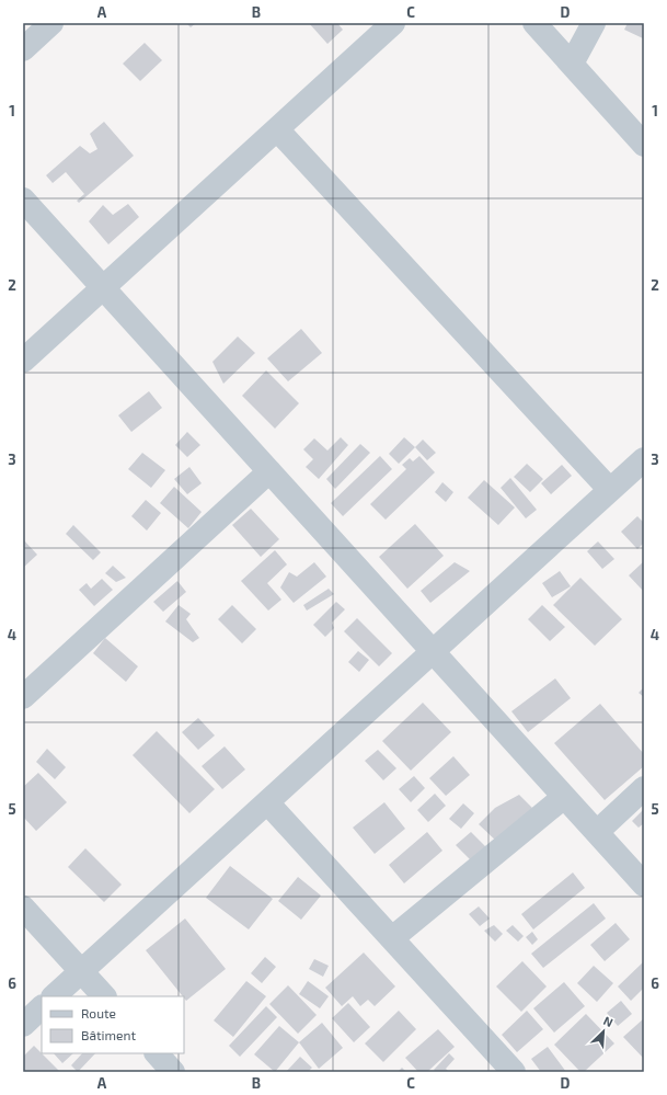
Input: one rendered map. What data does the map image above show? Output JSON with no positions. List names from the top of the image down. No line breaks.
{"legend":["Route","Bâtiment"],"north":"top right","grid":{"columns":["A","B","C","D"],"rows":["1","2","3","4","5","6"]}}
